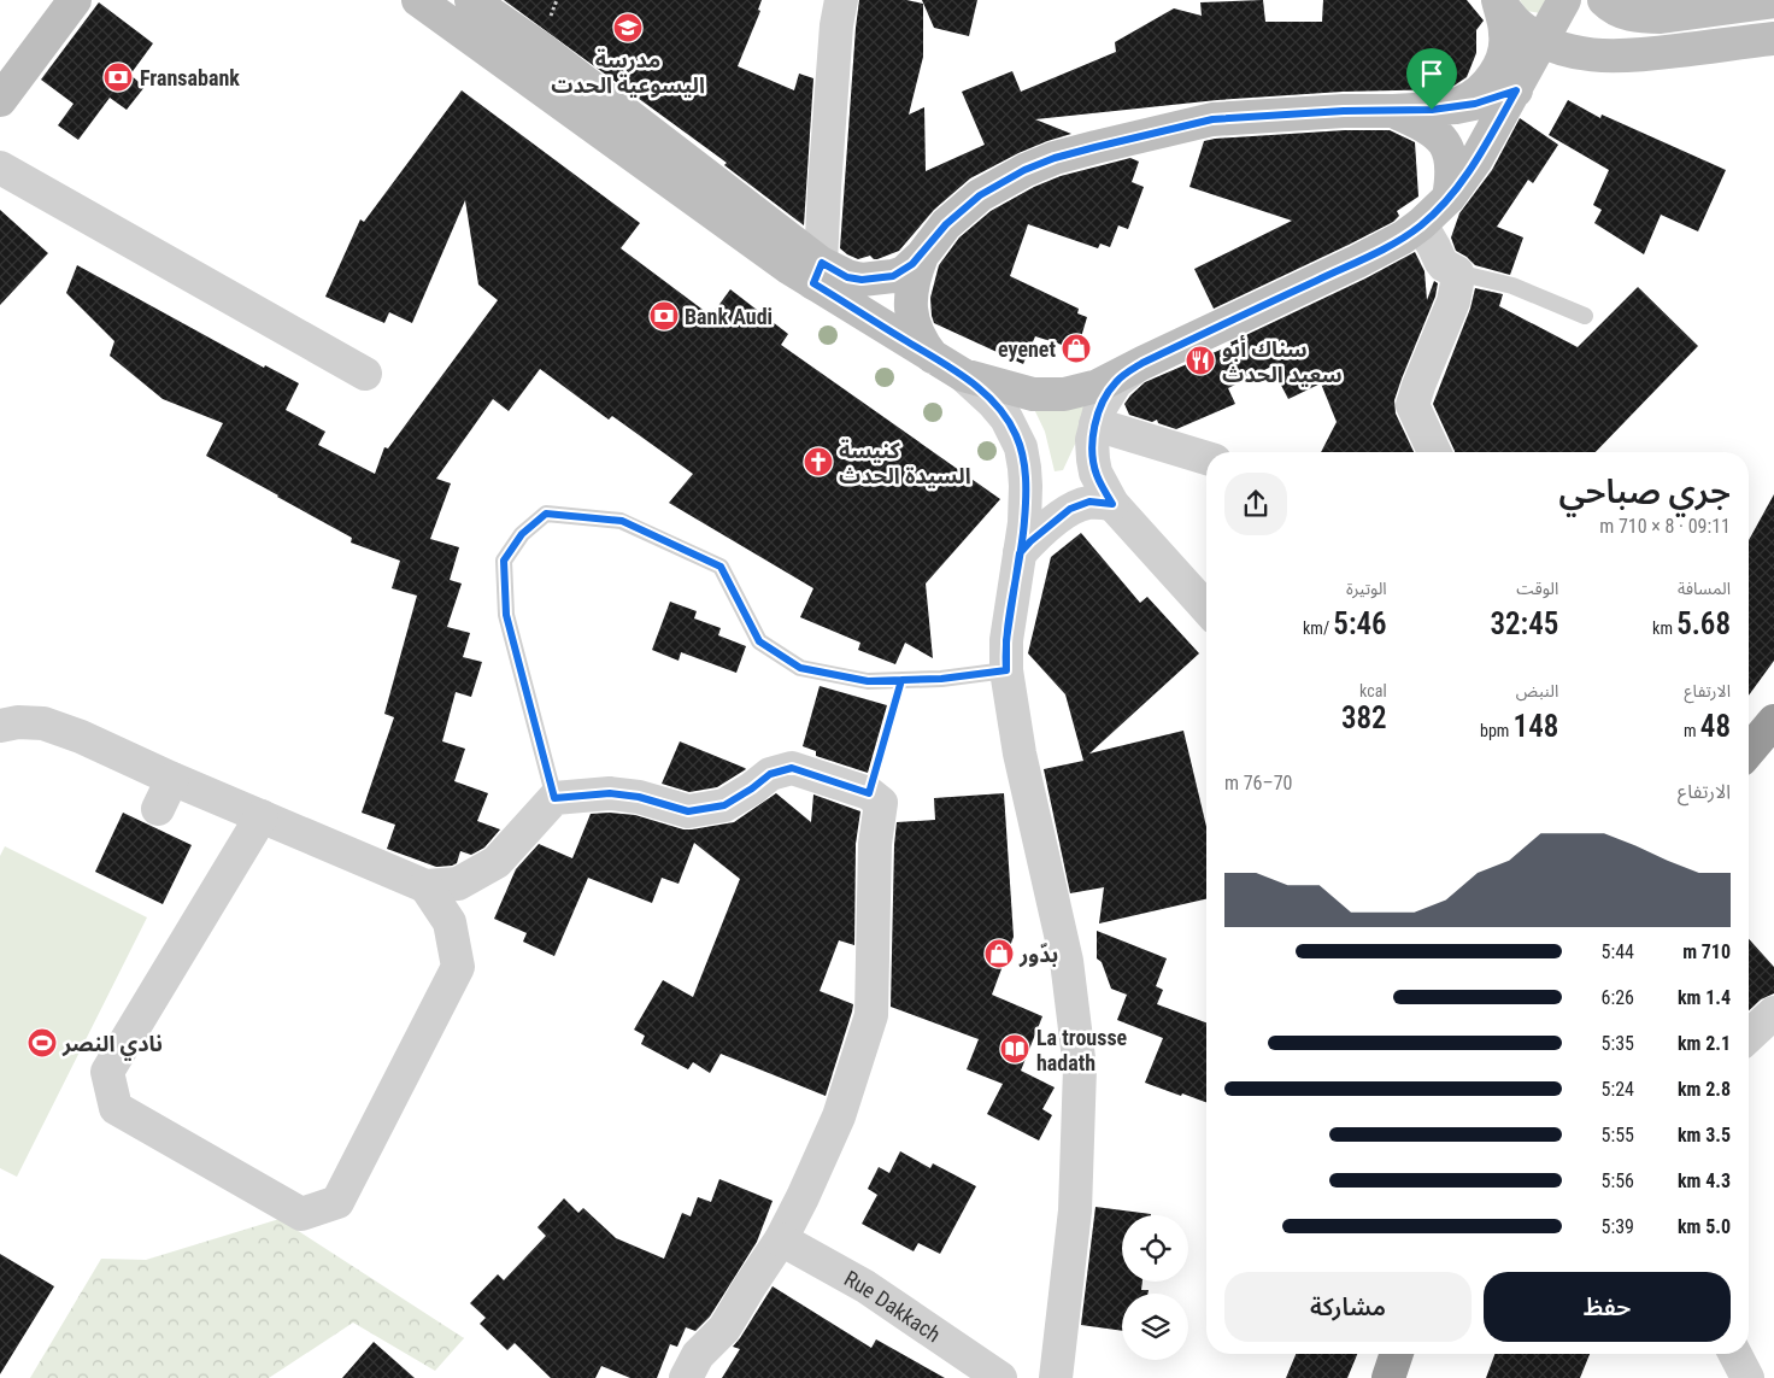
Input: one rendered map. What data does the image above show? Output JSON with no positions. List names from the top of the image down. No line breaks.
{"streets":{"street":["Rue Dakkach"]},"places":{"school or university":["مدرسة اليسوعية الحدت"],"bank":["Fransabank","Bank Audi"],"shop":["eyenet","بدّور"],"restaurant":["سناك أبو سعيد الحدث"],"church":["كنيسة السيدة الحدث"],"sports":["نادي النصر"],"library":["La trousse hadath"]},"page":{"heading":["جري صباحي","09:11 · 8 × 710 m"],"stats":[["المسافة","5.68 km"],["الوقت","32:45"],["الوتيرة","5:46 /km"],["الارتفاع","48 m"],["النبض","148 bpm"],["kcal","382"]],"chart":["الارتفاع","70–76 m"],"list":[{"name":"710 m","note":"5:44"},{"name":"1.4 km","note":"6:26"},{"name":"2.1 km","note":"5:35"},{"name":"2.8 km","note":"5:24"},{"name":"3.5 km","note":"5:55"},{"name":"4.3 km","note":"5:56"},{"name":"5.0 km","note":"5:39"}],"buttons":["حفظ","مشاركة"]}}
